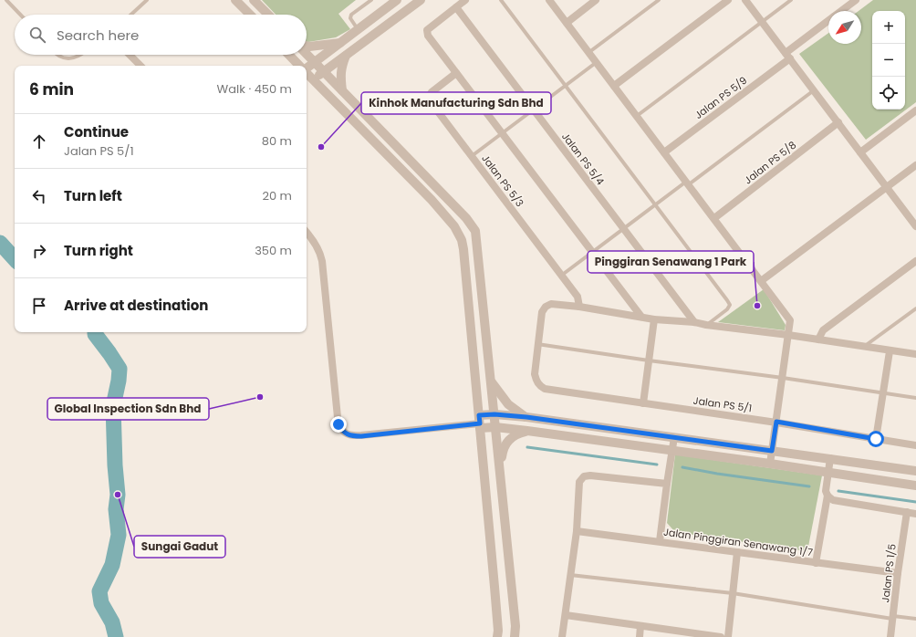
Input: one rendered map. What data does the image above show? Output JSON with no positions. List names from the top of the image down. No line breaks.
{"streets":{"street":["Jalan PS 5/9","Jalan PS 5/4","Jalan PS 5/8","Jalan PS 5/3","Jalan PS 5/1","Jalan Pinggiran Senawang 1/7","Jalan PS 1/5"]},"crossings":[["Jalan Pinggiran Senawang 1/7","Jalan PS 1/5"]],"places":["Kinhok Manufacturing Sdn Bhd","Pinggiran Senawang 1 Park","Global Inspection Sdn Bhd","Sungai Gadut"],"north":"bottom left","page":{"map_buttons":["+","−"],"search":"Search here","heading":["6 min","Walk · 450 m"],"list":[["Continue","Jalan PS 5/1","80 m"],["Turn left","20 m"],["Turn right","350 m"],"Arrive at destination"]}}
